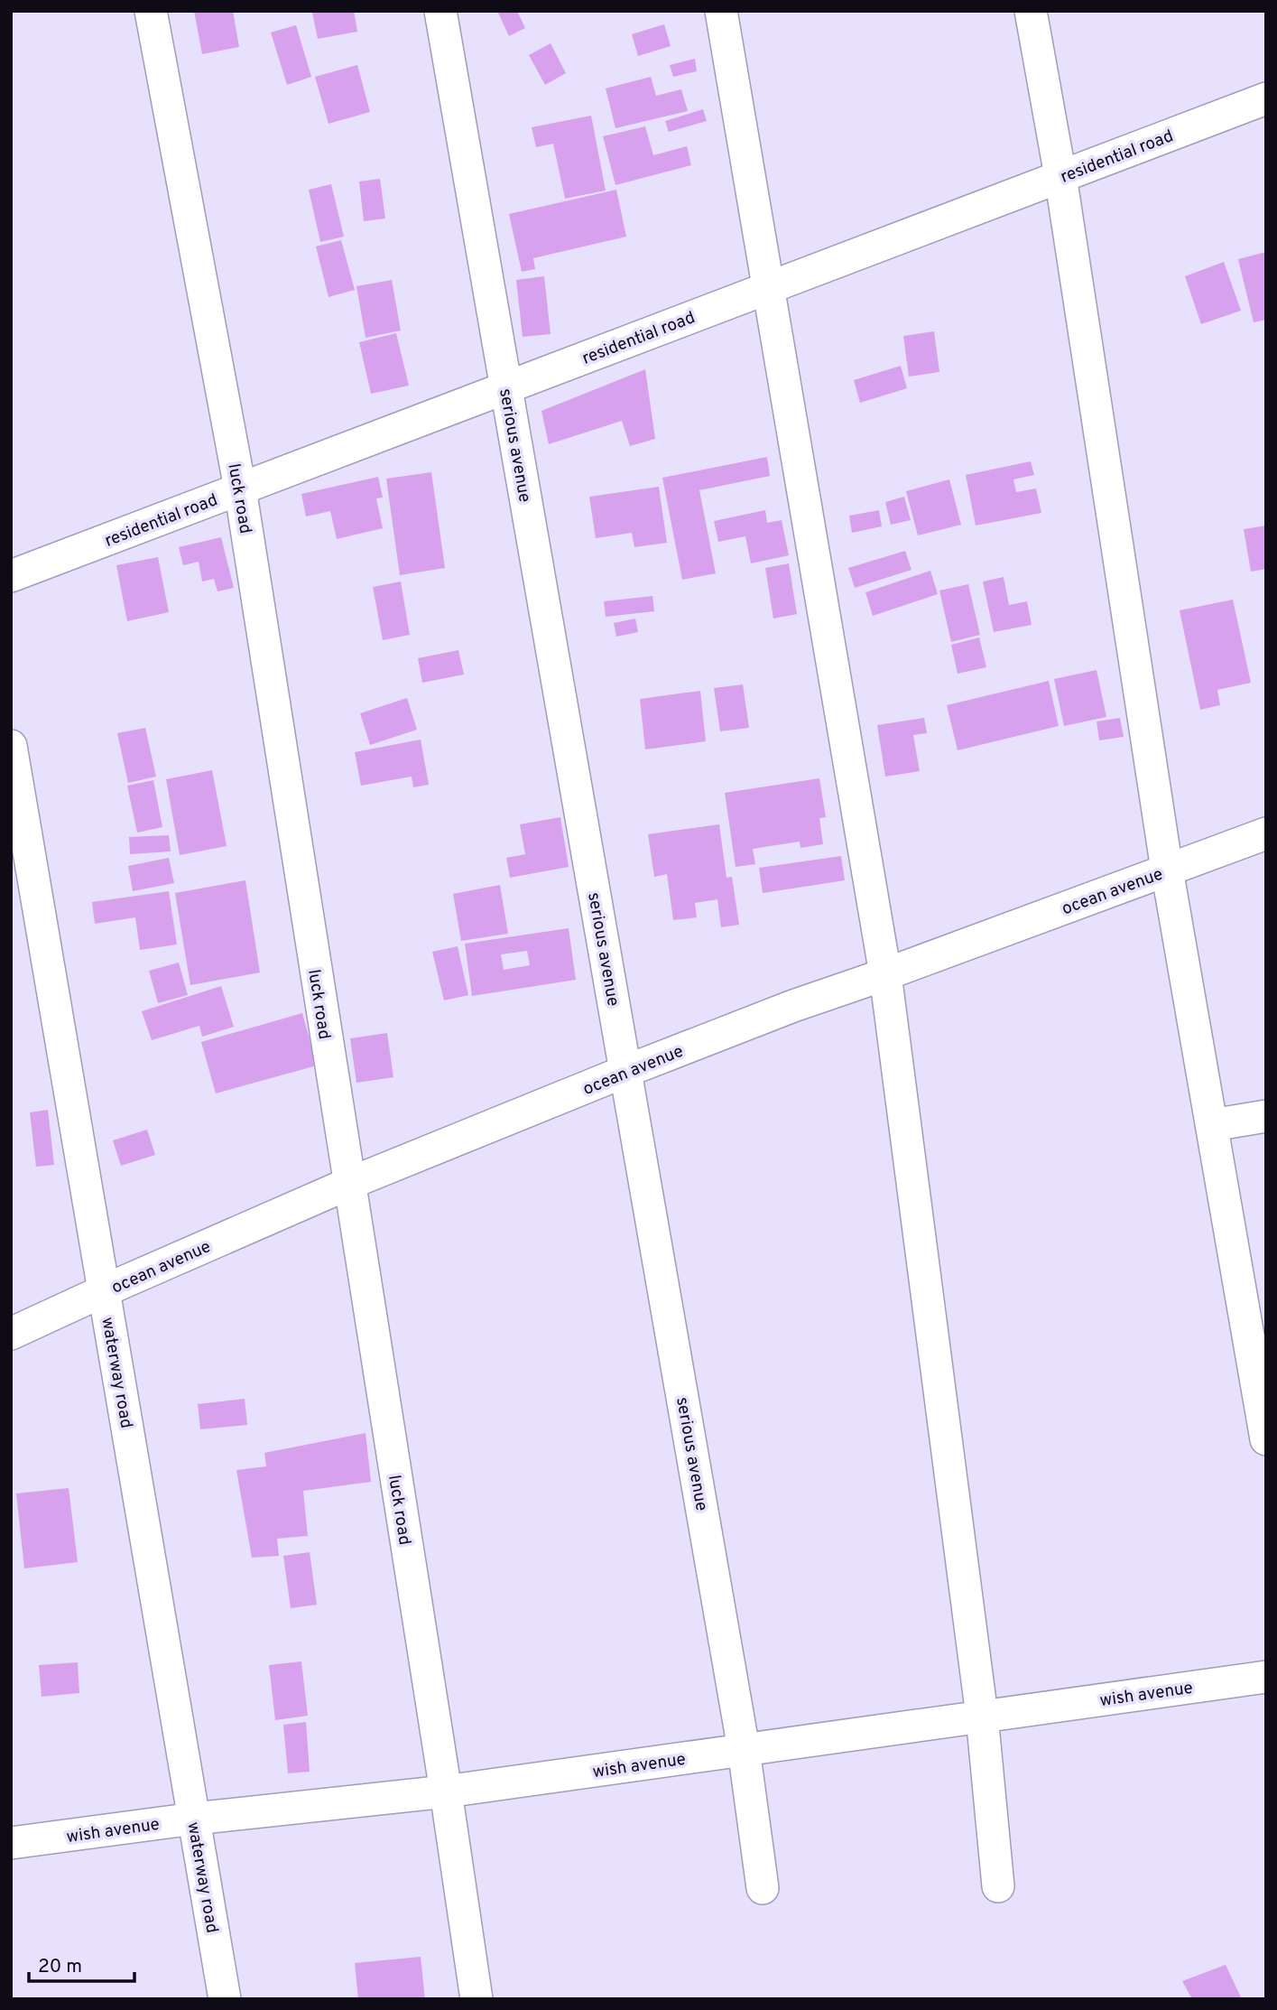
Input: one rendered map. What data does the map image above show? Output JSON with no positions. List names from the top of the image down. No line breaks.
{"streets":{"street":["residential road","serious avenue","luck road","ocean avenue","waterway road","wish avenue"]},"crossings":[["residential road","serious avenue"],["residential road","luck road"],["serious avenue","ocean avenue"],["serious avenue","wish avenue"],["luck road","ocean avenue"],["luck road","wish avenue"],["ocean avenue","waterway road"],["waterway road","wish avenue"]],"scale_bar":"20 m"}
